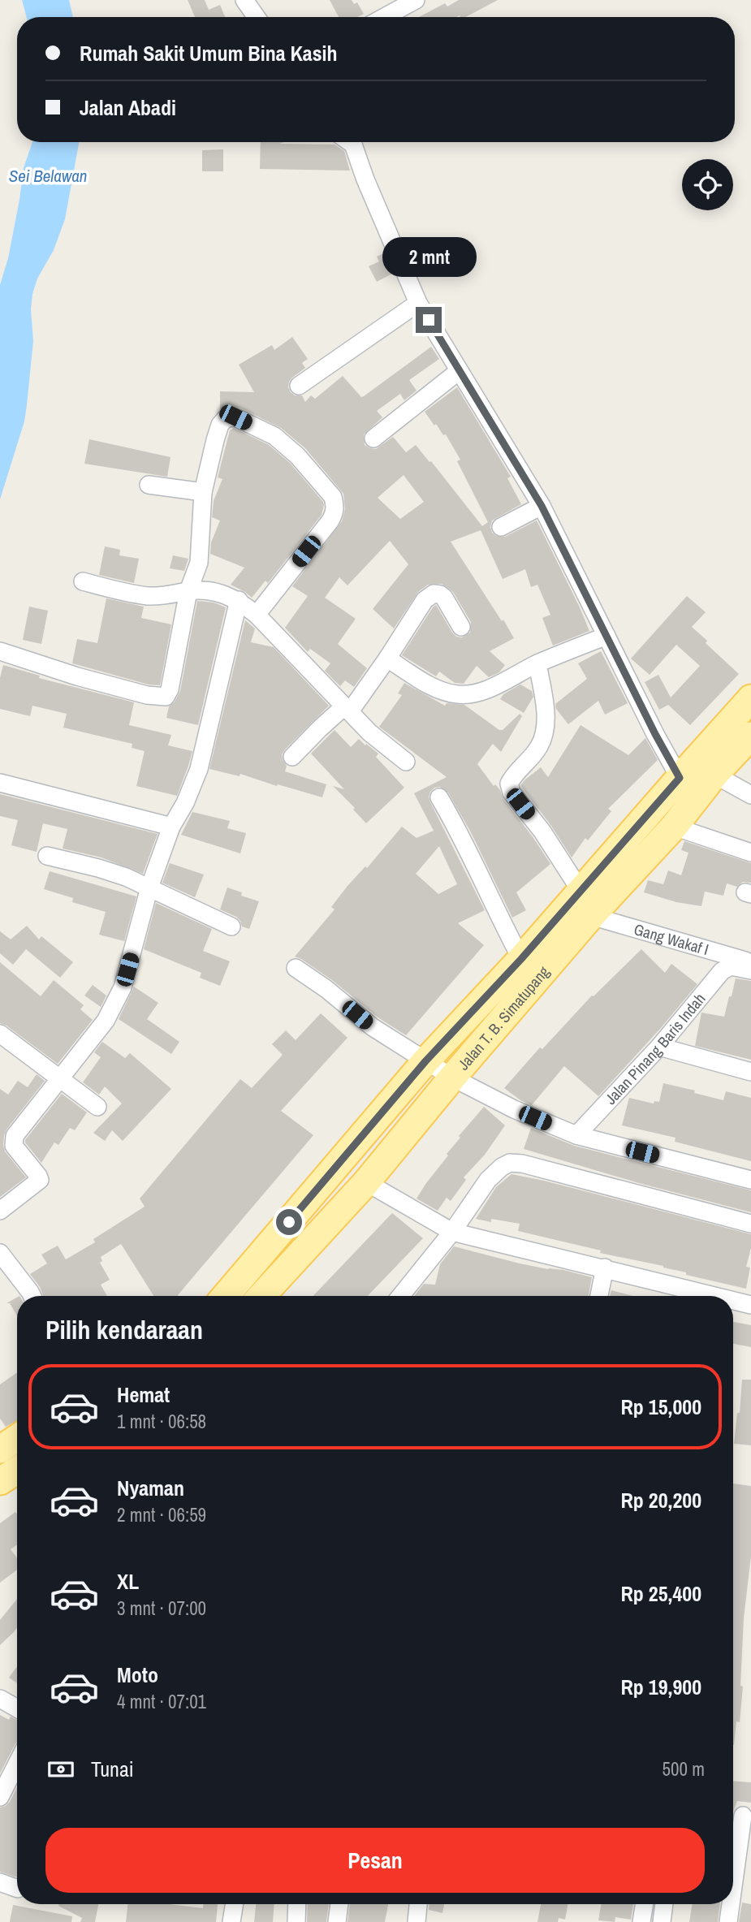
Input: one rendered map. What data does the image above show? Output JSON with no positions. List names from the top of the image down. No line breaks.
{"streets":{"main road":["Jalan T. B. Simatupang"],"street":["Gang Wakaf I","Jalan Pinang Baris Indah"]},"crossings":[["Gang Wakaf I","Jalan T. B. Simatupang"],["Gang Wakaf I","Jalan Pinang Baris Indah"]],"water":["Sei Belawan"],"page":{"banner":["Rumah Sakit Umum Bina Kasih","Jalan Abadi"],"bubble":"2 mnt","heading":"Pilih kendaraan","list":[{"name":"Hemat","note":"1 mnt · 06:58","value":"Rp 15,000"},{"name":"Nyaman","note":"2 mnt · 06:59","value":"Rp 20,200"},{"name":"XL","note":"3 mnt · 07:00","value":"Rp 25,400"},{"name":"Moto","note":"4 mnt · 07:01","value":"Rp 19,900"}],"pay":["Tunai","500 m"],"buttons":"Pesan"}}
